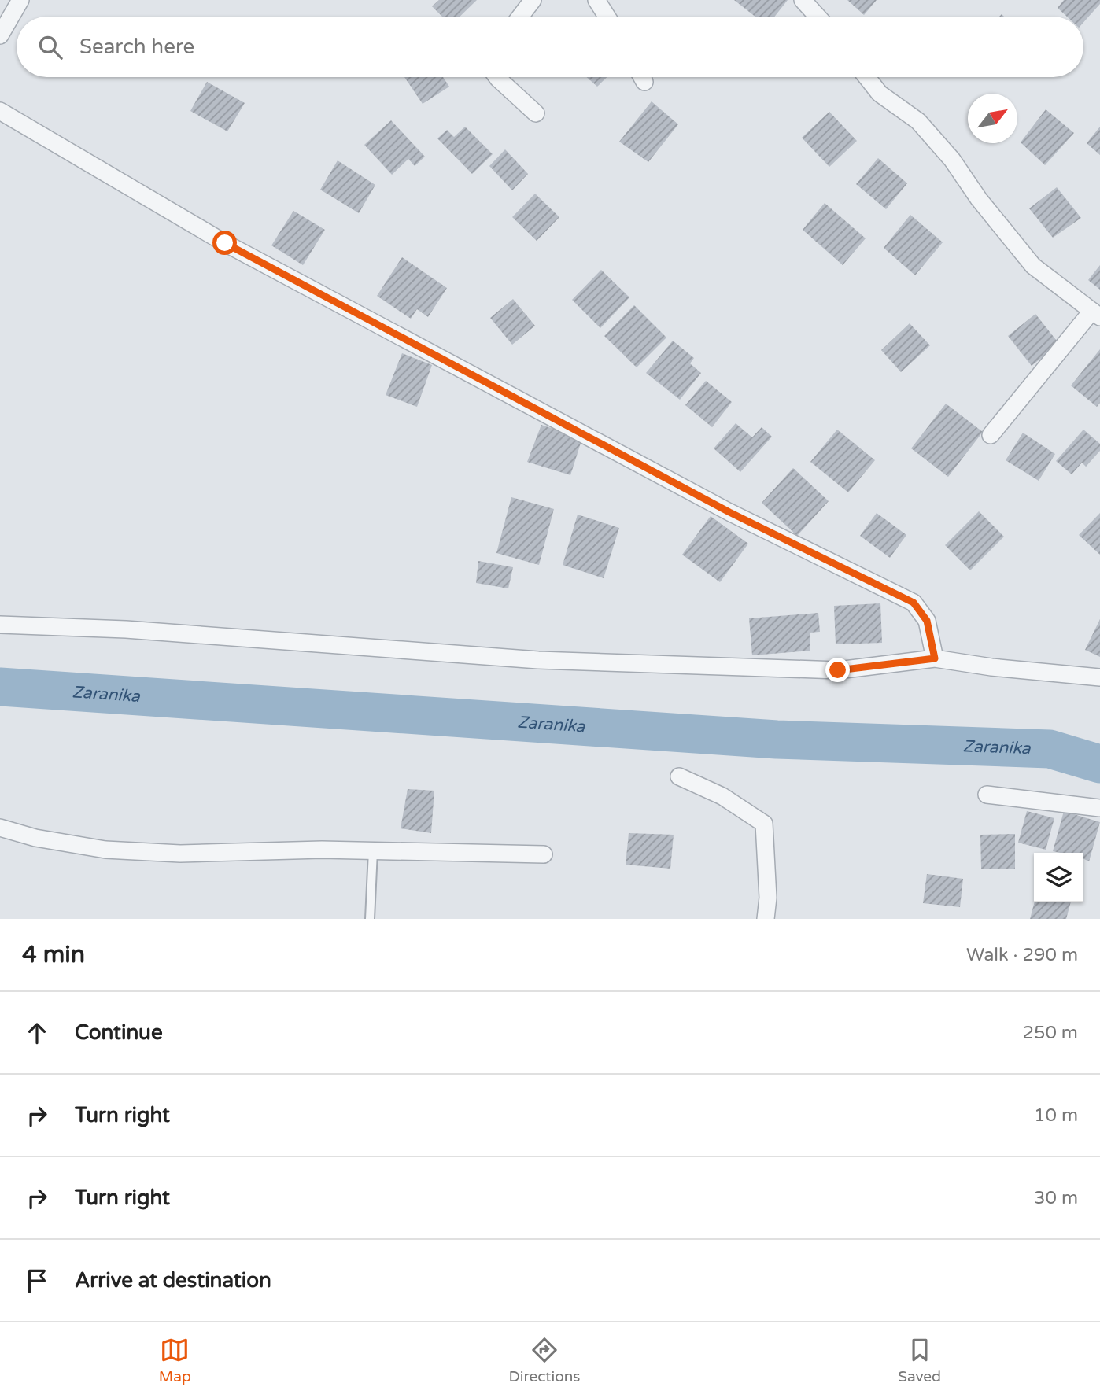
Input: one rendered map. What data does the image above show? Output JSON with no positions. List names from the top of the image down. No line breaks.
{"water":["Zaranika"],"north":"top right","page":{"search":"Search here","heading":["4 min","Walk · 290 m"],"list":[["Continue","250 m"],["Turn right","10 m"],["Turn right","30 m"],"Arrive at destination"],"nav":["Map","Directions","Saved"]}}
